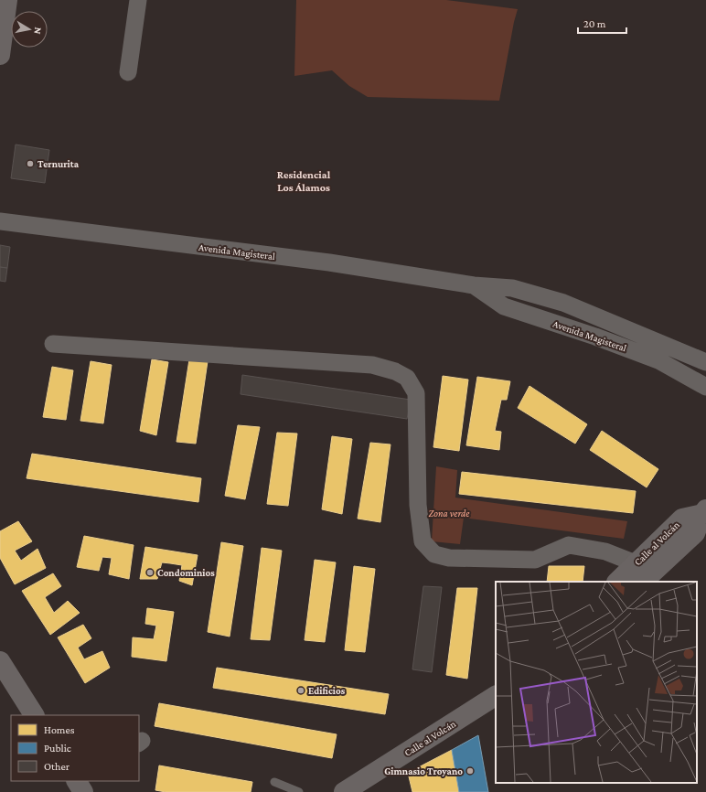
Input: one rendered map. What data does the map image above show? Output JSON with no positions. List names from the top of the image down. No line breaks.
{"streets":{"main road":["Calle al Volcán"],"street":["Avenida Magisteral"]},"districts":["Residencial Los Álamos"],"parks":["Zona verde"],"places":["Ternurita","Condominios","Edificios","Gimnasio Troyano"],"legend":["Homes","Public","Other"],"scale_bar":"20 m","north":"right"}
